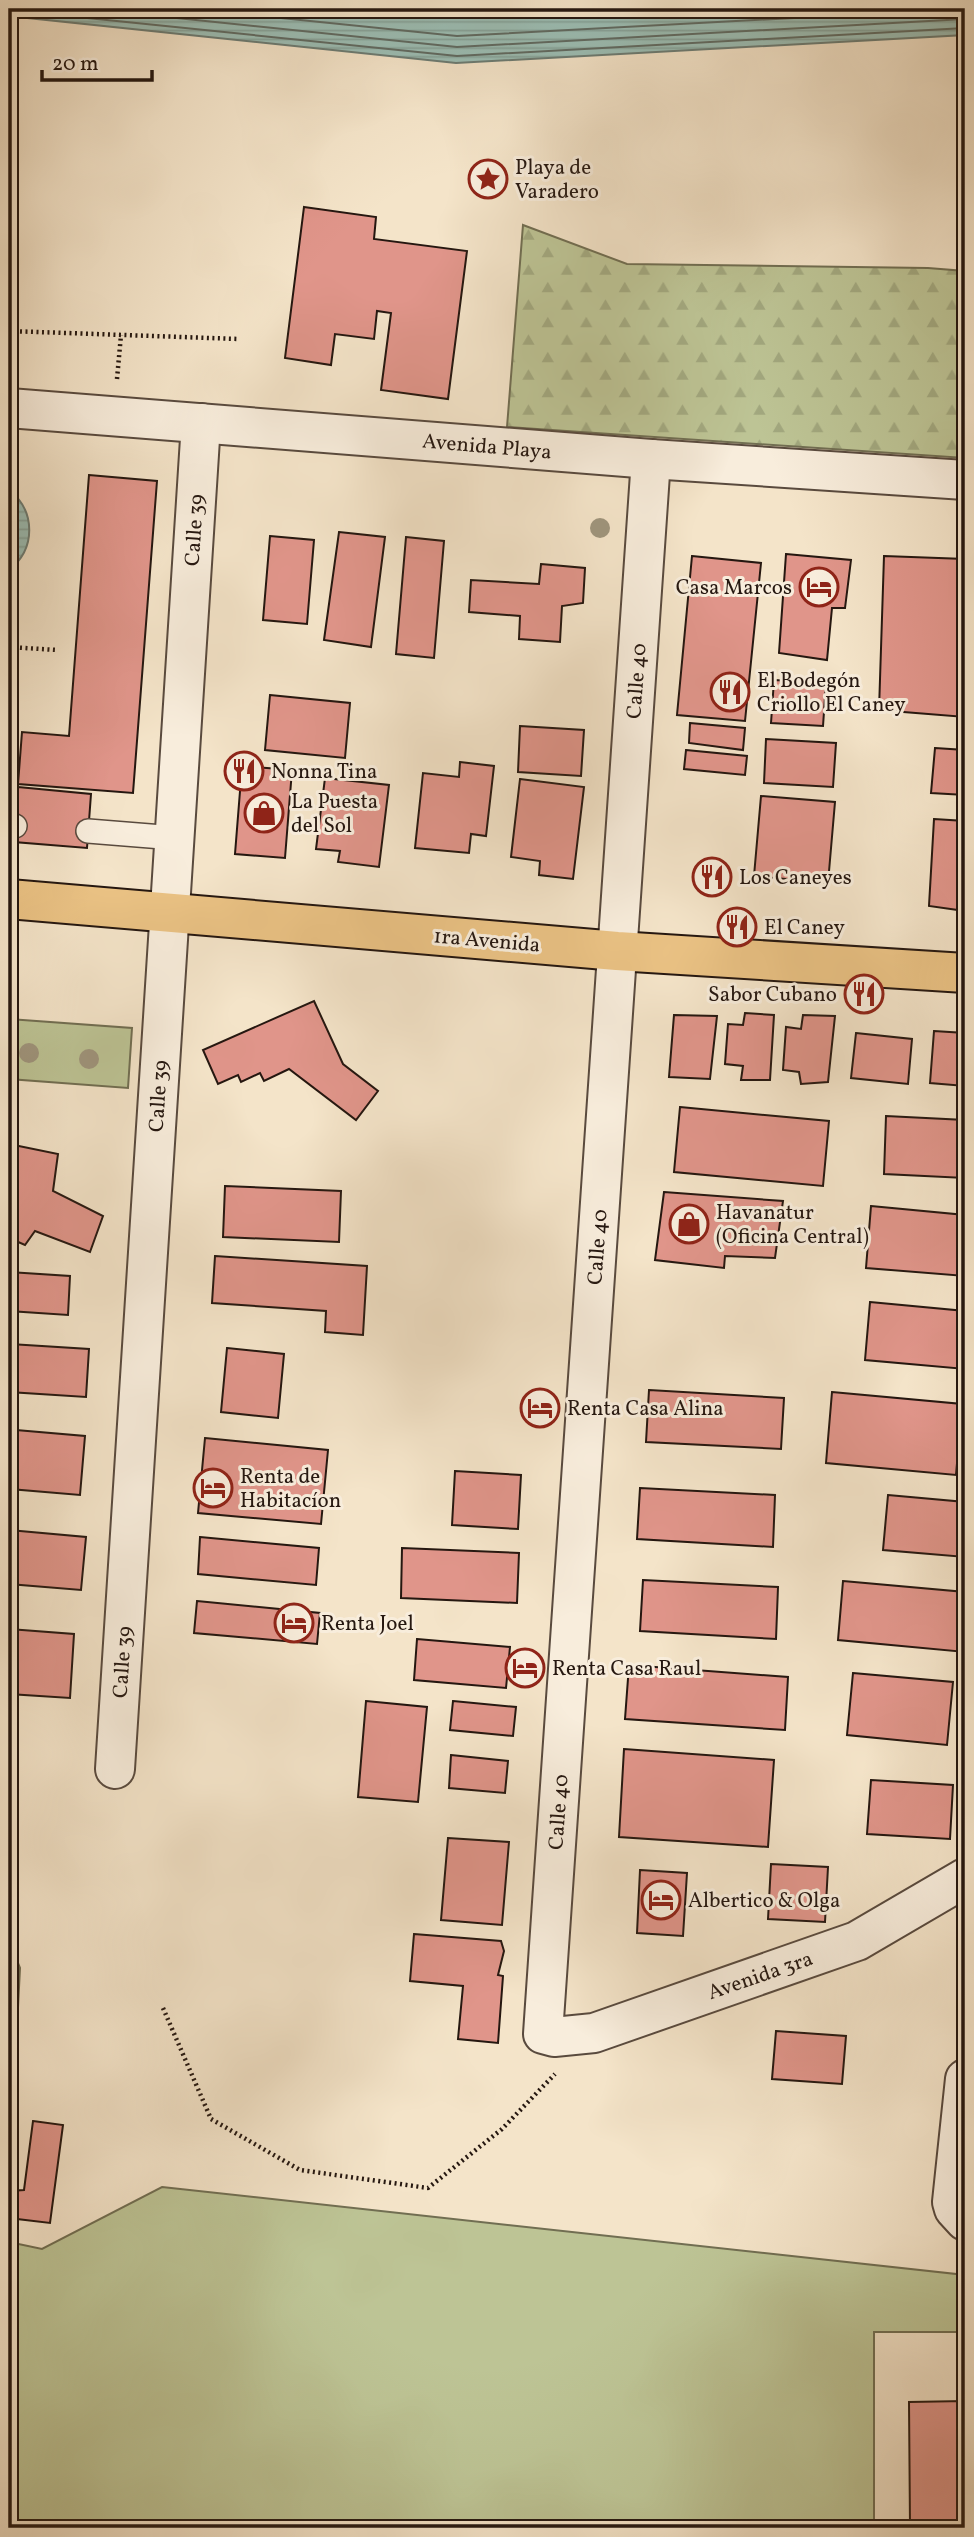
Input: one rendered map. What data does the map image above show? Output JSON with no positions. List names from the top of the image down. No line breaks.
{"streets":{"main road":["1ra Avenida"],"street":["Avenida Playa","Calle 39","Calle 40","Avenida 3ra"]},"crossings":[["Avenida Playa","Calle 39"],["Avenida Playa","Calle 40"],["Calle 39","1ra Avenida"],["Calle 40","1ra Avenida"],["Calle 40","Avenida 3ra"]],"places":{"place":["Playa de Varadero"],"hotel":["Casa Marcos","Renta Casa Alina","Renta de Habitacíon","Renta Joel","Renta Casa Raul","Albertico & Olga"],"restaurant":["El Bodegón Criollo El Caney","Nonna Tina","Los Caneyes","El Caney","Sabor Cubano"],"shop":["La Puesta del Sol","Havanatur (Oficina Central)"]},"scale_bar":"20 m"}
